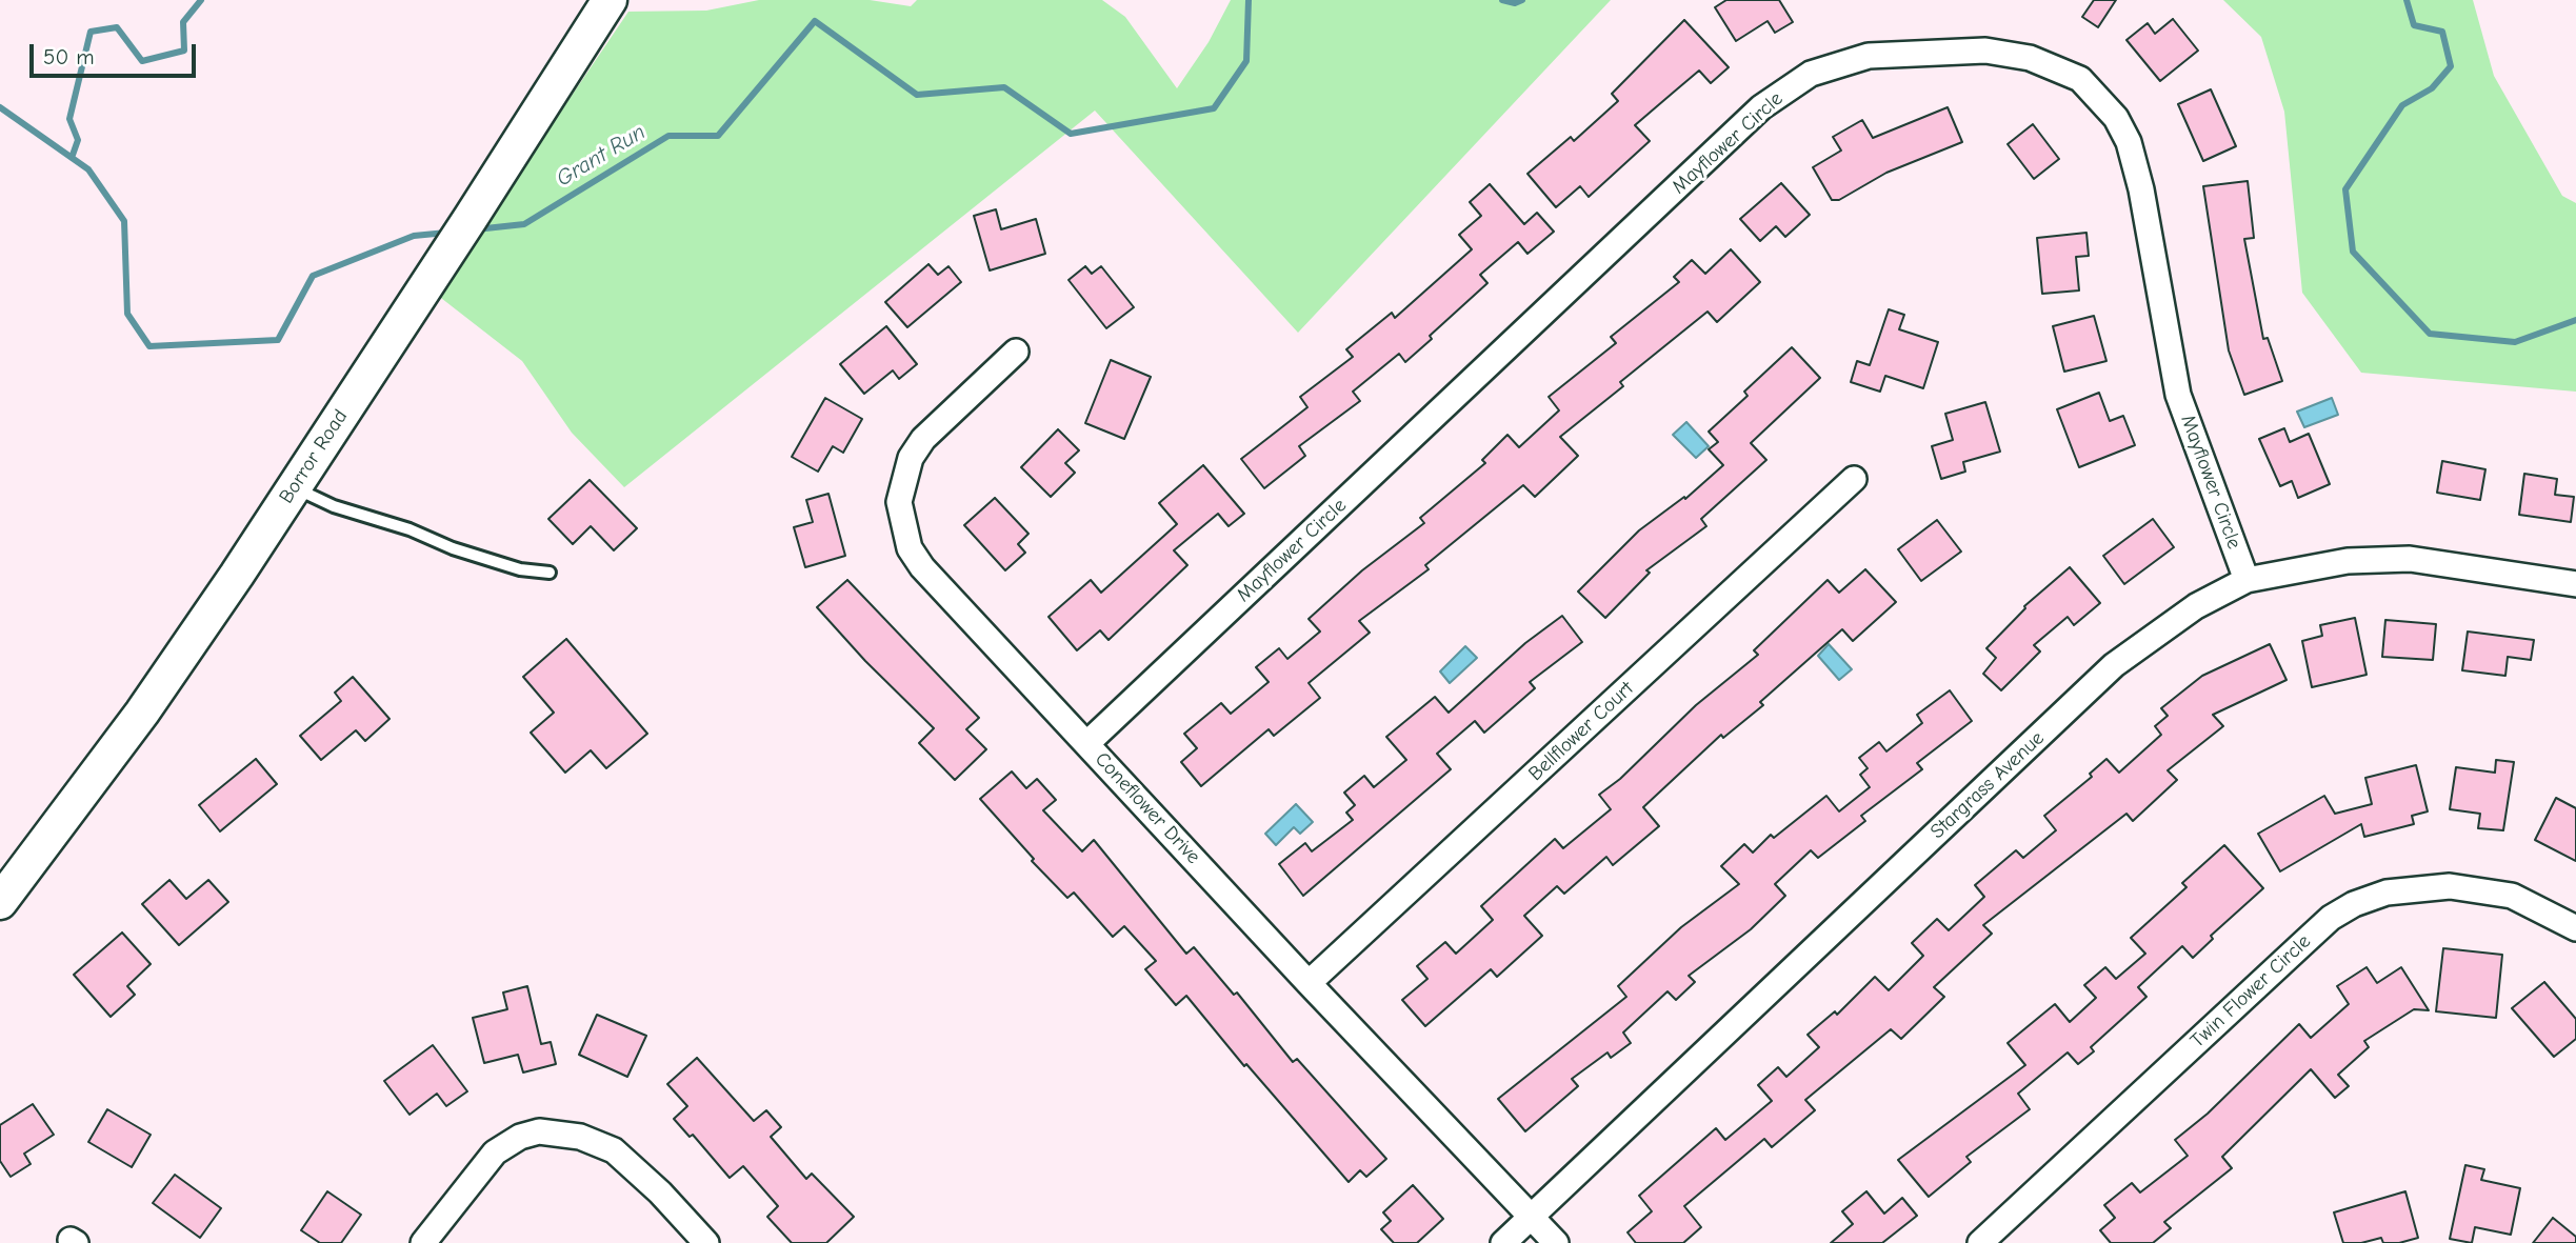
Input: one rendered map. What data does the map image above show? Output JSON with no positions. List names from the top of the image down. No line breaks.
{"streets":{"street":["Mayflower Circle","Borror Road","Bellflower Court","Stargrass Avenue","Coneflower Drive","Twin Flower Circle"]},"crossings":[["Mayflower Circle","Stargrass Avenue"],["Mayflower Circle","Coneflower Drive"],["Bellflower Court","Coneflower Drive"],["Stargrass Avenue","Coneflower Drive"]],"water":["Grant Run"],"scale_bar":"50 m"}
